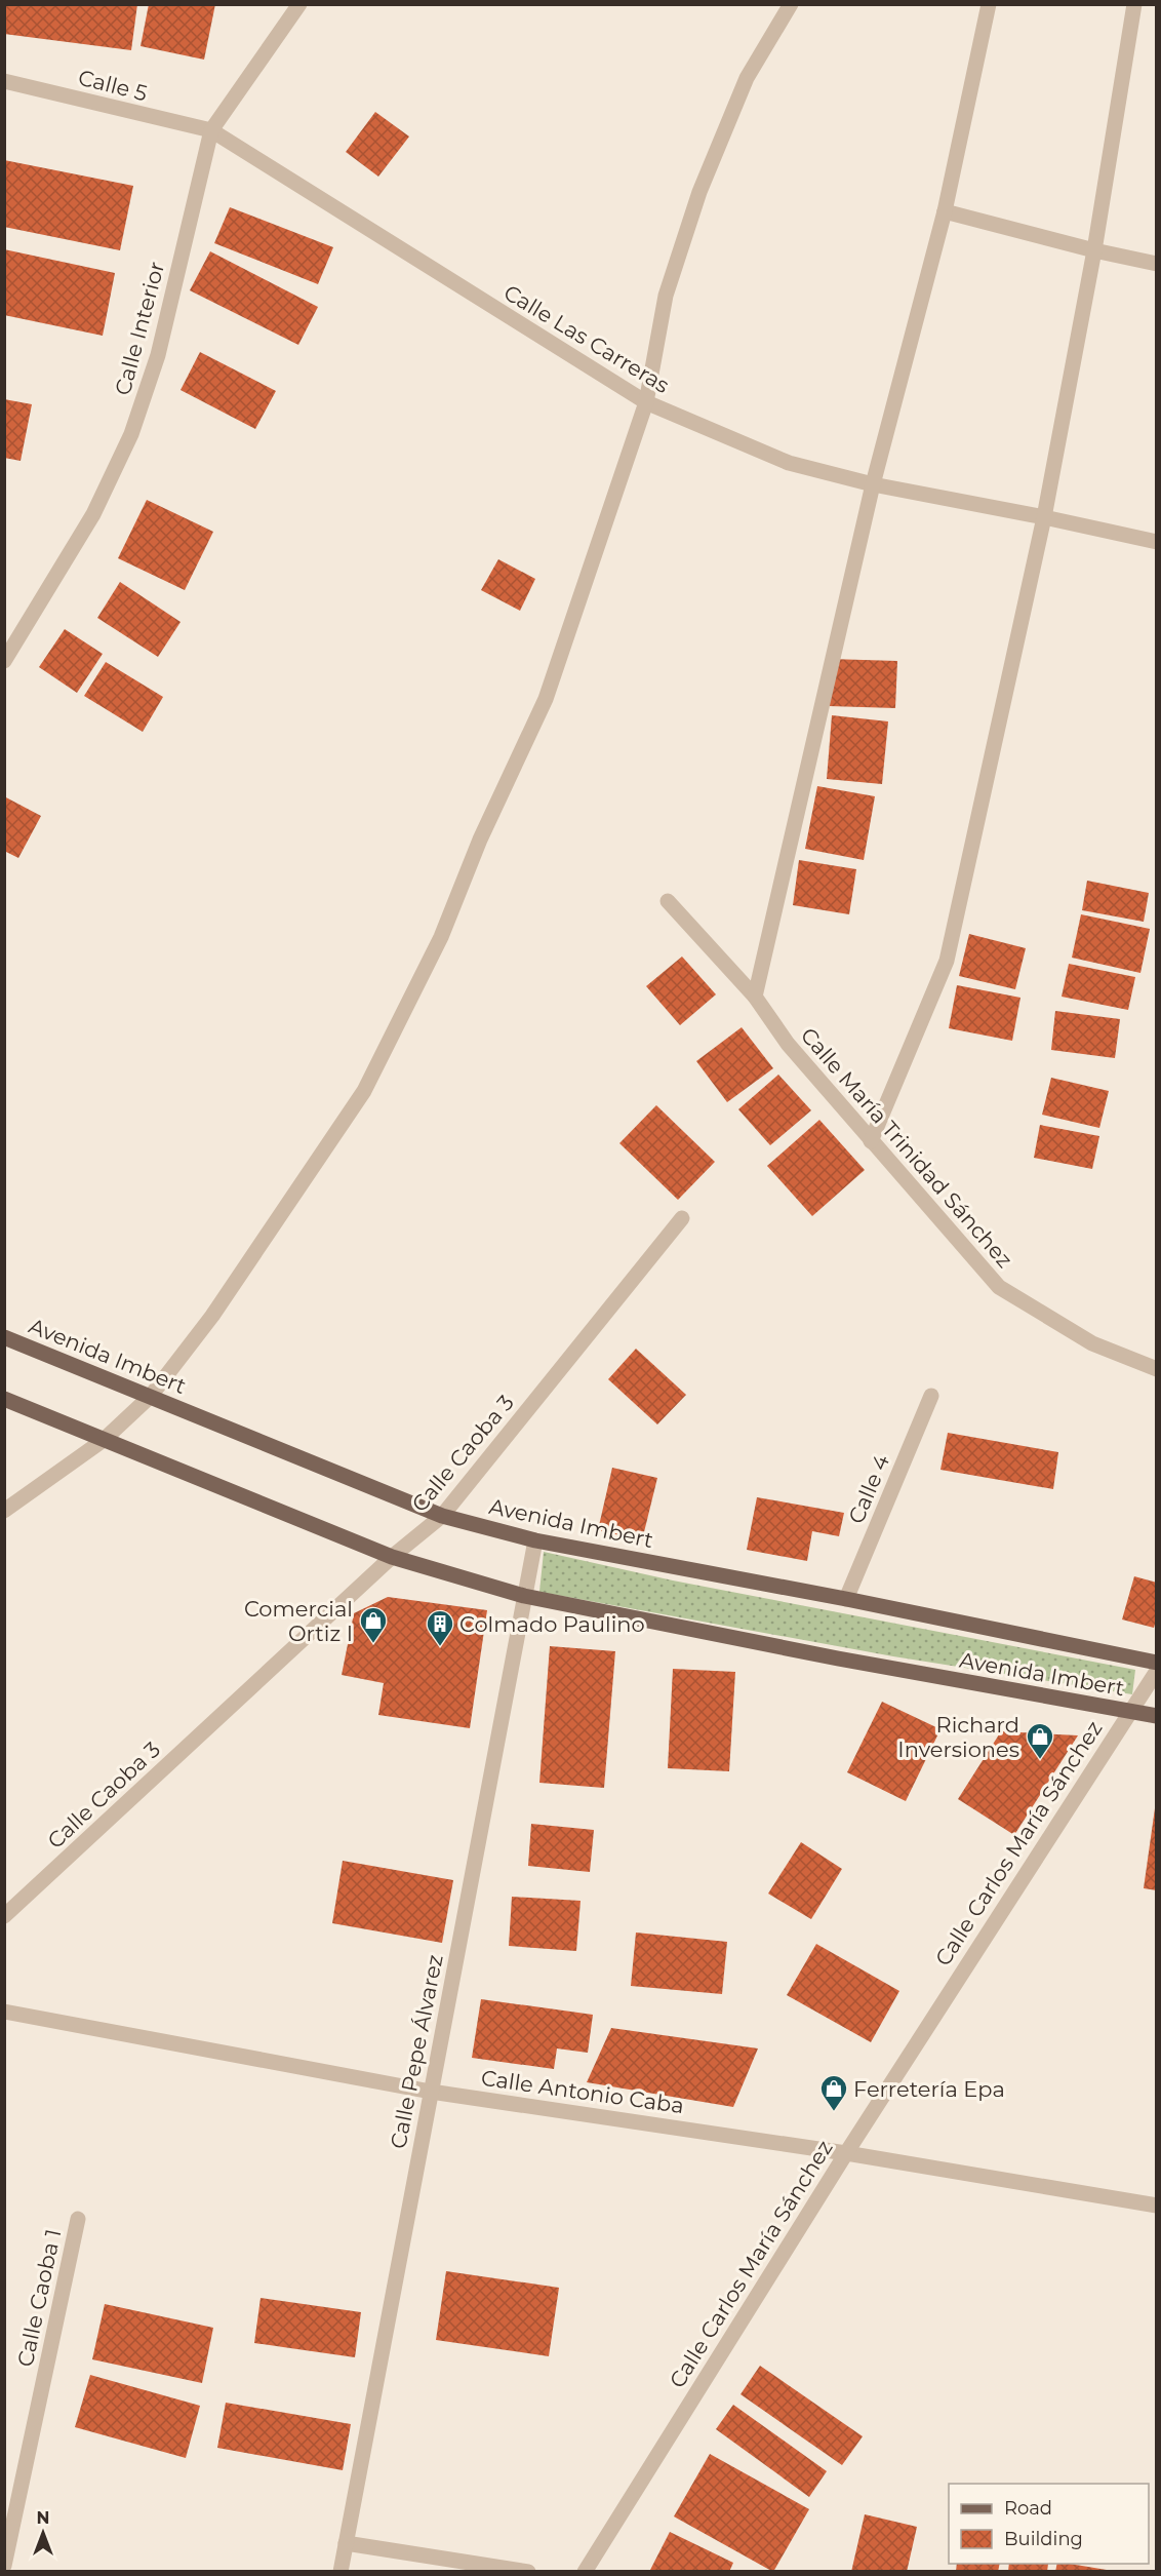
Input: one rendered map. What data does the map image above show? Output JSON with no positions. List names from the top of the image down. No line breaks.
{"streets":{"main road":["Avenida Imbert"],"street":["Calle 5","Calle Interior","Calle Las Carreras","Calle María Trinidad Sánchez","Calle Caoba 3","Calle 4","Calle Carlos María Sánchez","Calle Pepe Álvarez","Calle Antonio Caba","Calle Caoba 1"]},"crossings":[["Calle 5","Calle Interior"],["Calle 5","Calle Las Carreras"],["Calle Interior","Calle Las Carreras"],["Avenida Imbert","Calle Caoba 3"],["Avenida Imbert","Calle 4"],["Avenida Imbert","Calle Carlos María Sánchez"],["Avenida Imbert","Calle Pepe Álvarez"],["Calle Carlos María Sánchez","Calle Antonio Caba"],["Calle Pepe Álvarez","Calle Antonio Caba"]],"places":{"shop":["Comercial Ortiz I","Richard Inversiones","Ferretería Epa"],"building":["Colmado Paulino"]},"legend":["Road","Building"],"north":"top"}
